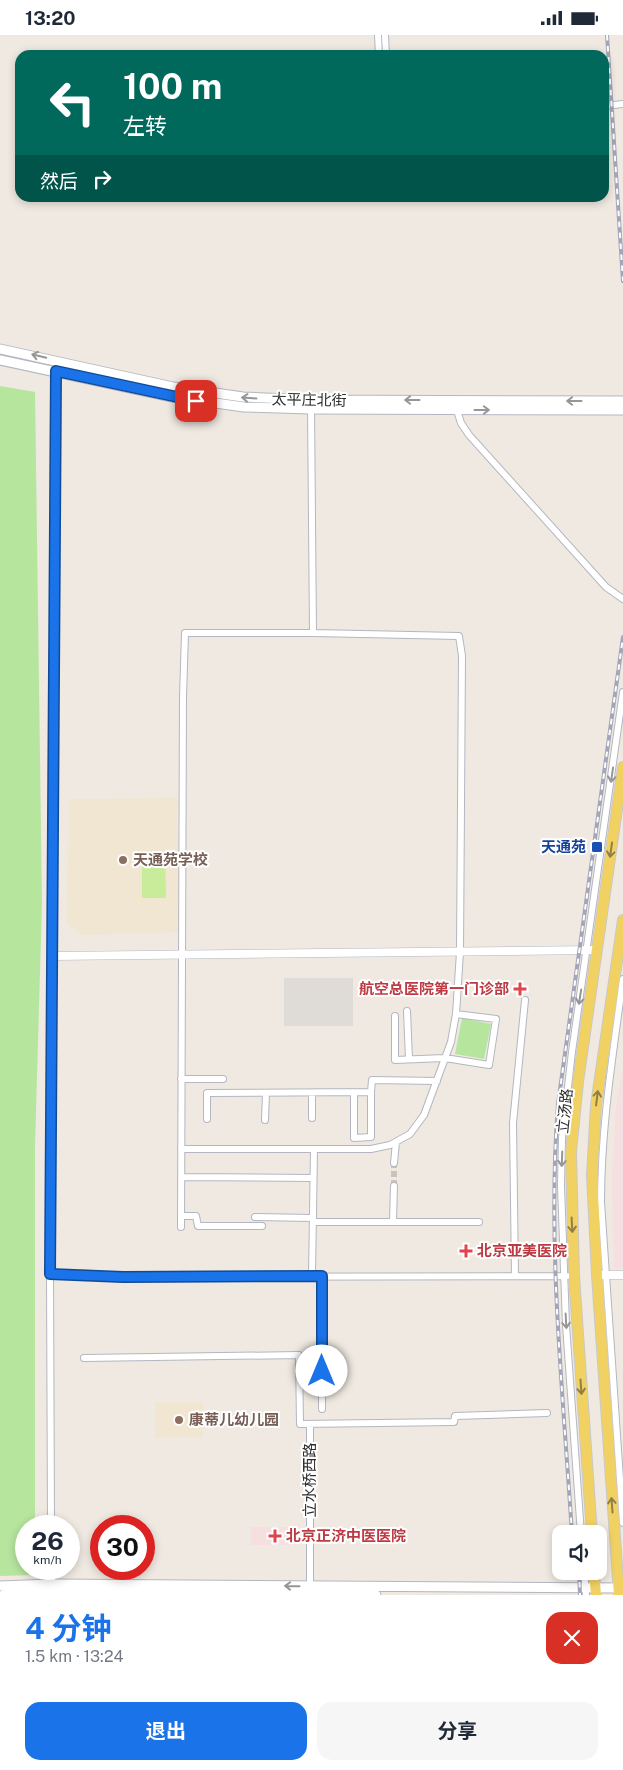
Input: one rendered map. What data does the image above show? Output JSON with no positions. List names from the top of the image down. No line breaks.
{"streets":{"main road":["太平庄北街","立汤路"],"street":["立水桥西路"]},"places":{"transit":["天通苑"],"other":["天通苑学校","康蒂儿幼儿园"],"health":["航空总医院第一门诊部","北京亚美医院","北京正济中医医院"]},"page":{"status":"13:20","turn":["100 m","左转"],"then":"然后","speed":"26 km/h","limit":"30","heading":["4 分钟","1.5 km · 13:24"],"buttons":["退出","分享"]}}
